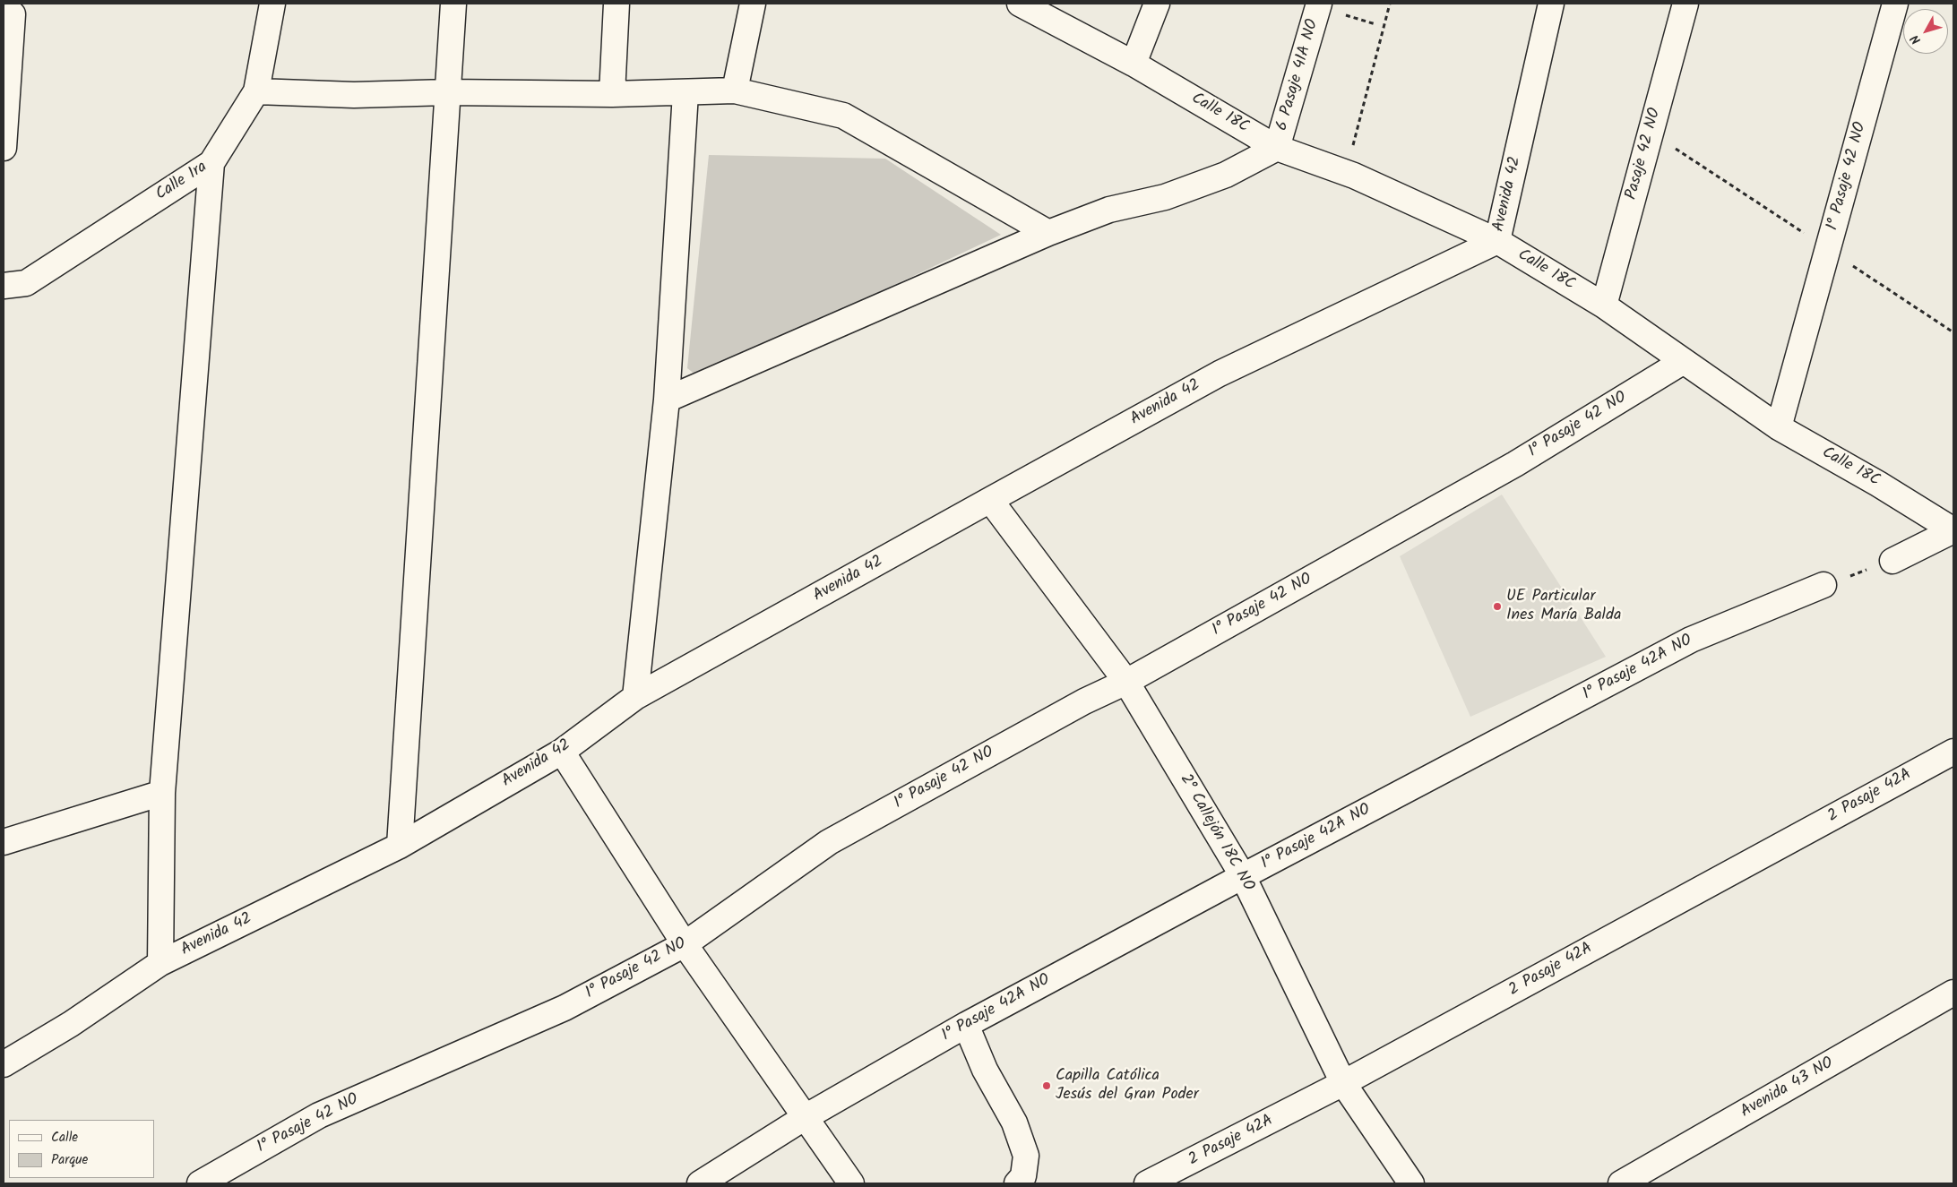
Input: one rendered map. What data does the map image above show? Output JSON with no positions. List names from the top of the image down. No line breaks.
{"streets":{"street":["6 Pasaje 41A NO","Calle 18C","Pasaje 42 NO","1° Pasaje 42 NO","Calle 1ra","Avenida 42","1° Pasaje 42A NO","2 Pasaje 42A","2° Callejón 18C NO","Avenida 43 NO"]},"crossings":[["6 Pasaje 41A NO","Calle 18C"],["Calle 18C","Pasaje 42 NO"],["Calle 18C","1° Pasaje 42 NO"],["Calle 18C","Avenida 42"],["1° Pasaje 42 NO","2° Callejón 18C NO"],["Avenida 42","2° Callejón 18C NO"],["1° Pasaje 42A NO","2° Callejón 18C NO"],["2 Pasaje 42A","2° Callejón 18C NO"]],"places":["UE Particular Ines María Balda","Capilla Católica Jesús del Gran Poder"],"legend":["Calle","Parque"],"north":"bottom left"}
